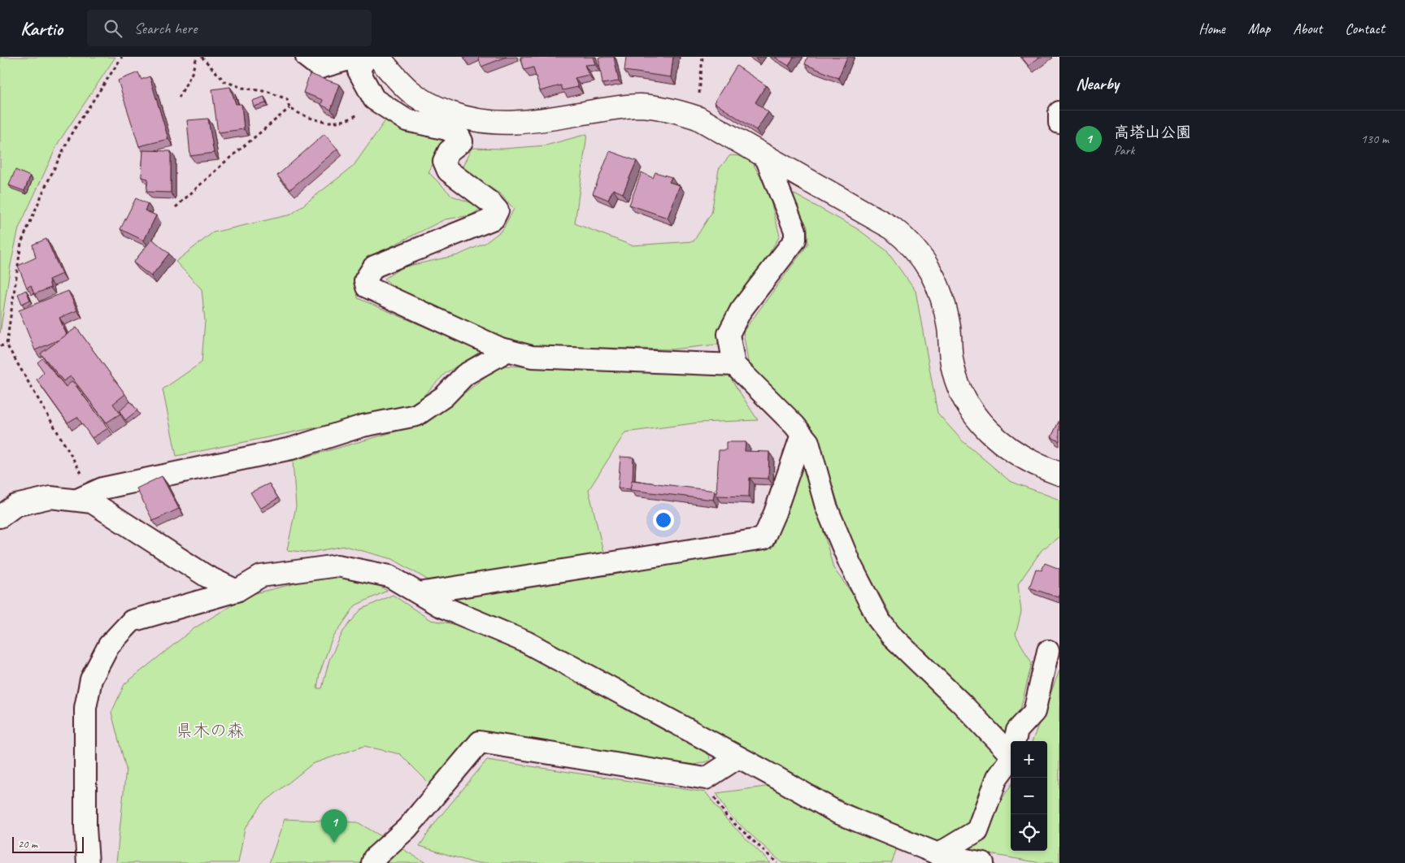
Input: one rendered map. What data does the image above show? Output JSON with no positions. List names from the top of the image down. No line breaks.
{"parks":["県木の森"],"scale_bar":"20 m","page":{"header":"Kartio","search":"Search here","nav":["Home","Map","About","Contact"],"heading":"Nearby","list":[{"mark":"1","name":"高塔山公園","note":"Park","value":"130 m"}],"map_buttons":["+","−"],"pins":"1","scale":"20 m"}}
